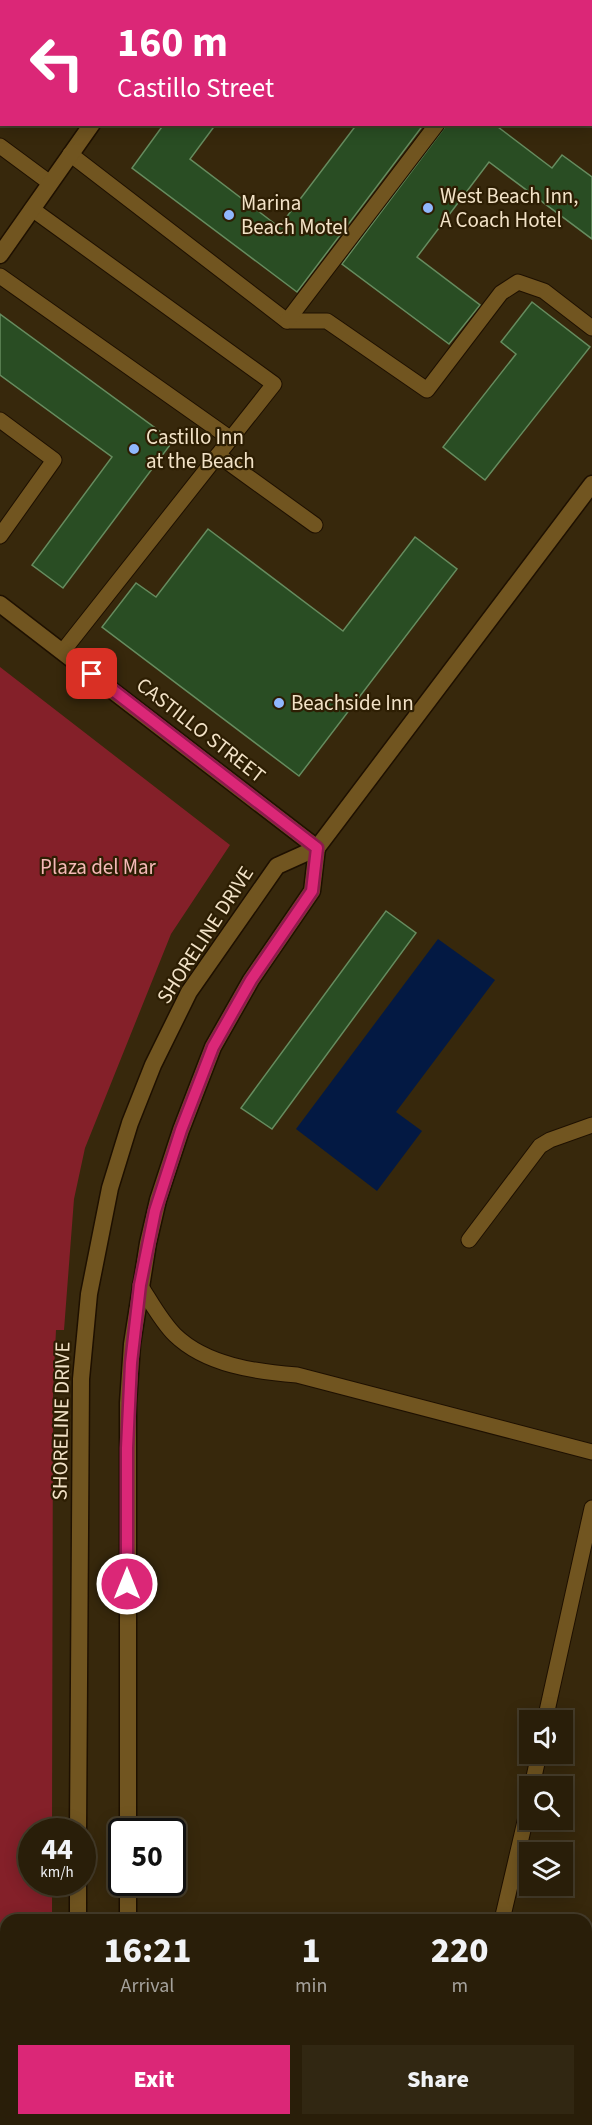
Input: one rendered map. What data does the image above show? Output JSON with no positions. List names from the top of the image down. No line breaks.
{"streets":{"main road":["CASTILLO STREET","SHORELINE DRIVE"]},"crossings":[["CASTILLO STREET","SHORELINE DRIVE"]],"parks":["Plaza del Mar"],"places":["West Beach Inn, A Coach Hotel","Marina Beach Motel","Castillo Inn at the Beach","Beachside Inn"],"page":{"turn":["160 m","Castillo Street"],"speed":"44 km/h","limit":"50","eta":["16:21","Arrival","1","min","220","m"],"buttons":["Exit","Share"]}}
